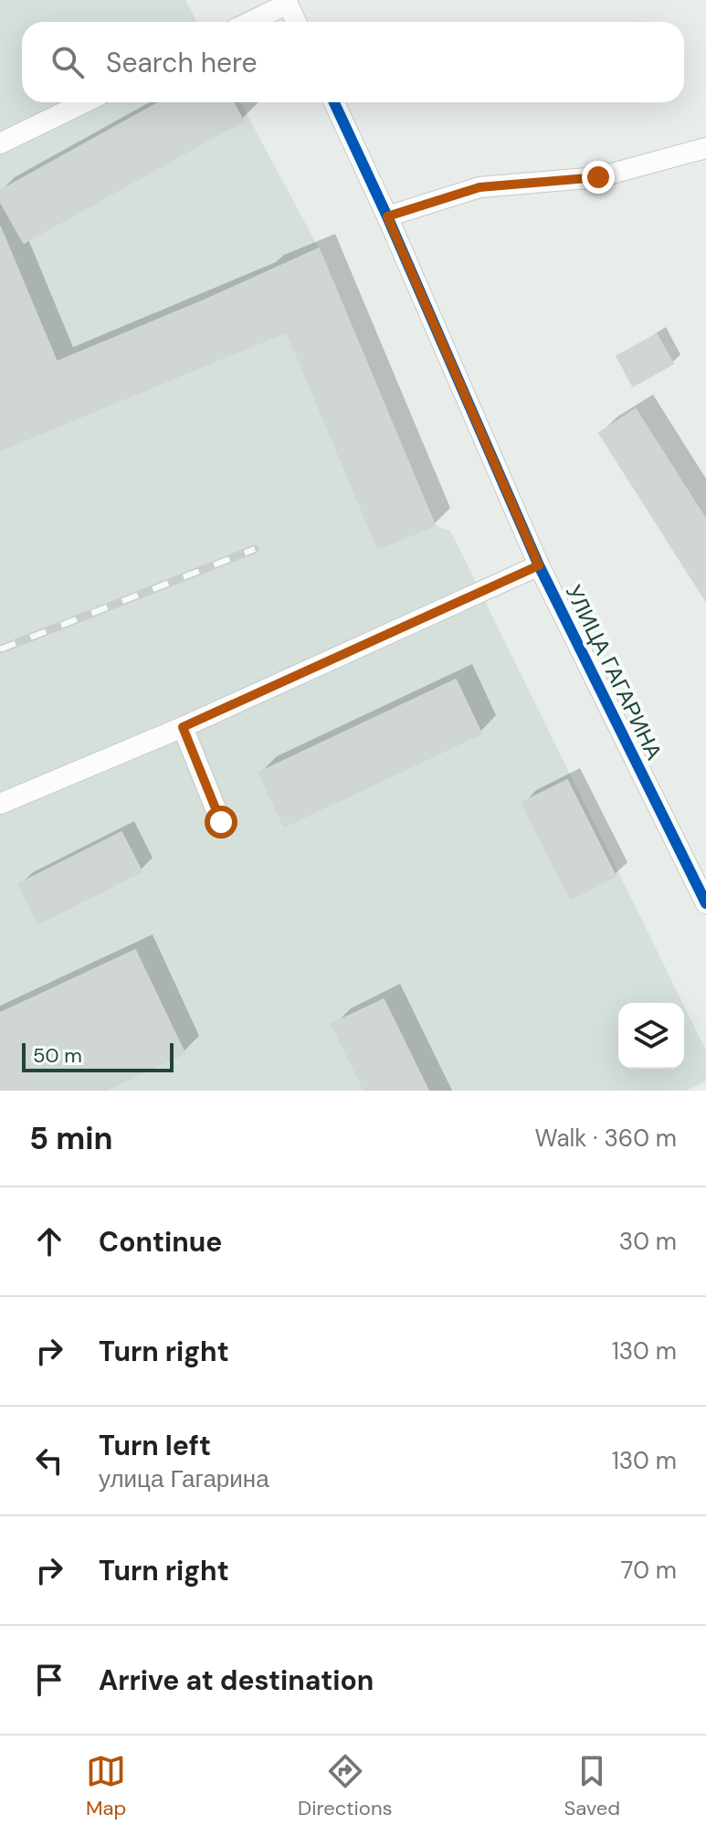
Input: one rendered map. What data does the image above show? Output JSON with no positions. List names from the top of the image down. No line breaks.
{"streets":{"street":["УЛИЦА ГАГАРИНА"]},"scale_bar":"50 m","page":{"search":"Search here","scale":"50 m","heading":["5 min","Walk · 360 m"],"list":[["Continue","30 m"],["Turn right","130 m"],["Turn left","улица Гагарина","130 m"],["Turn right","70 m"],"Arrive at destination"],"nav":["Map","Directions","Saved"]}}
